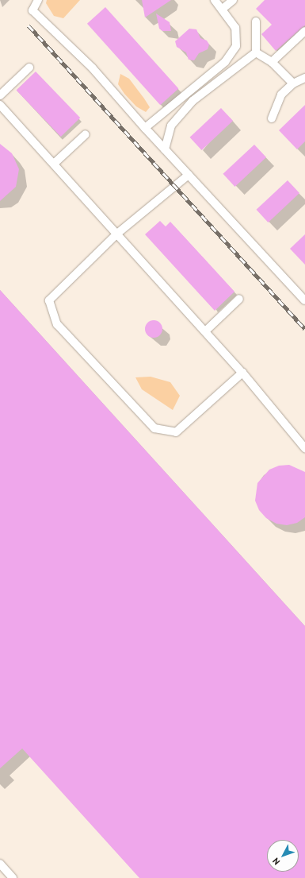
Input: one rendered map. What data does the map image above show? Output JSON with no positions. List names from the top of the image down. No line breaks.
{"north":"bottom left"}
